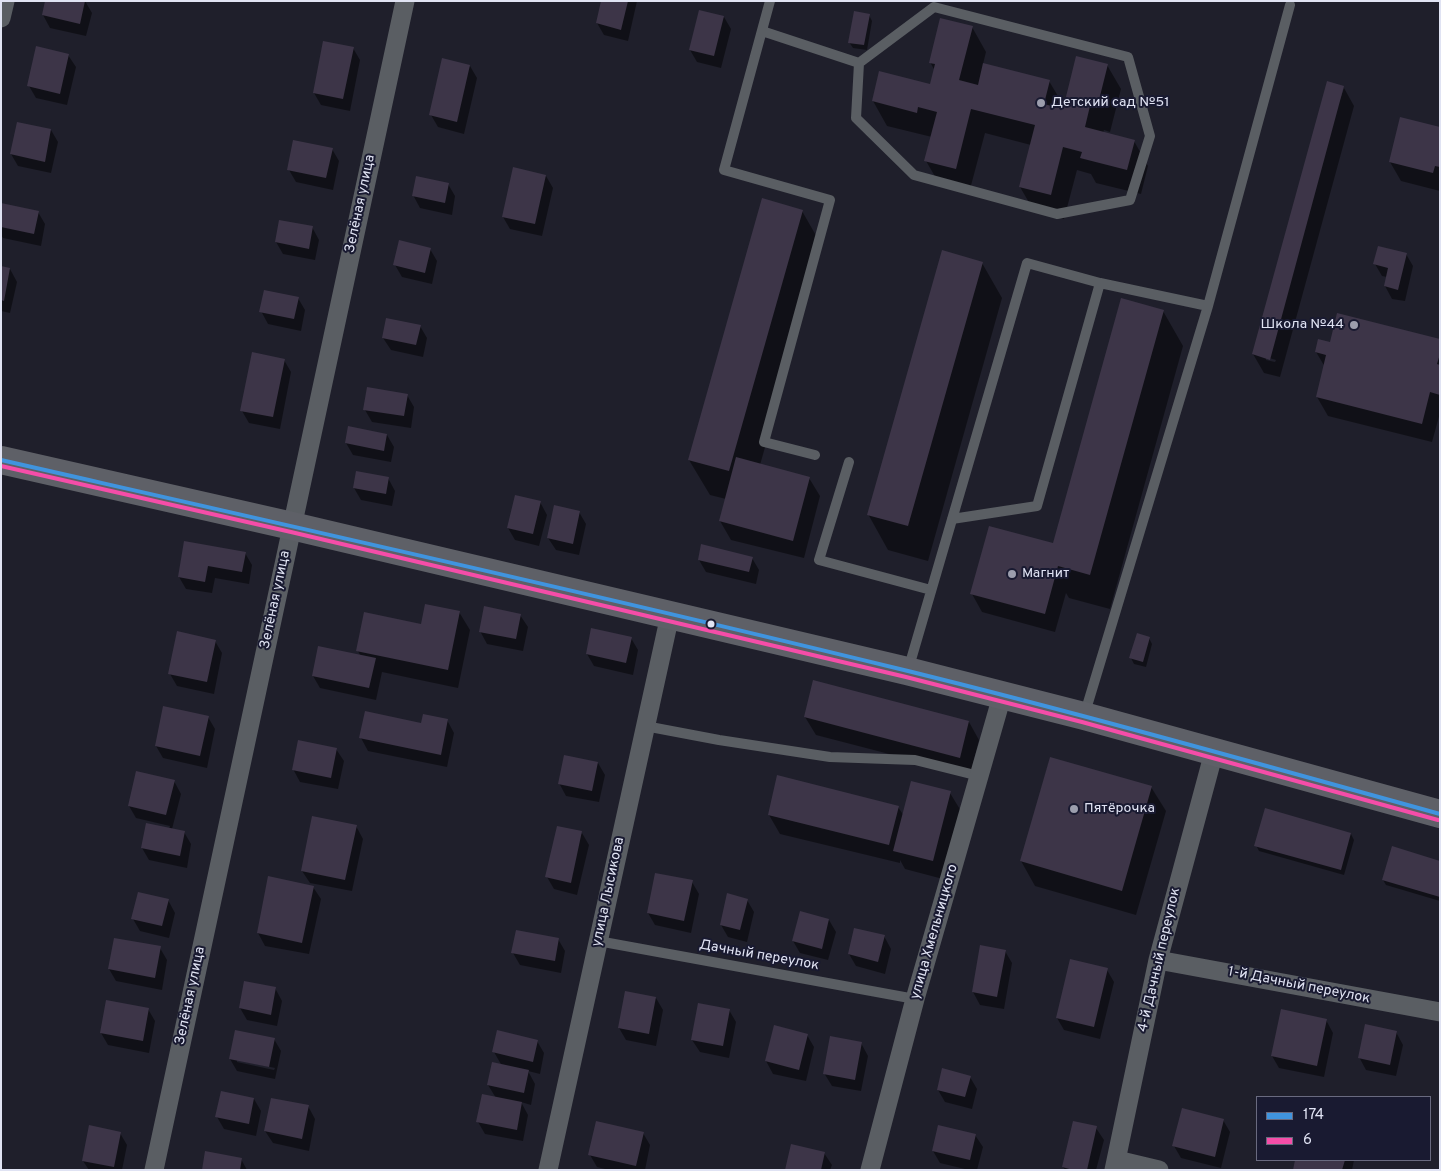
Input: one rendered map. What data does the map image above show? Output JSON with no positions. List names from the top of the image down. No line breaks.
{"streets":{"street":["Зелёная улица","улица Лысикова","улица Хмельницкого","4-й Дачный переулок","1-й Дачный переулок"],"lane":["Дачный переулок"]},"crossings":[["улица Лысикова","Дачный переулок"],["улица Хмельницкого","Дачный переулок"],["4-й Дачный переулок","1-й Дачный переулок"]],"places":["Детский сад №51","Школа №44","Магнит","Пятёрочка"],"lines":["transit line 174","transit line 6"],"legend":["174","6"]}
